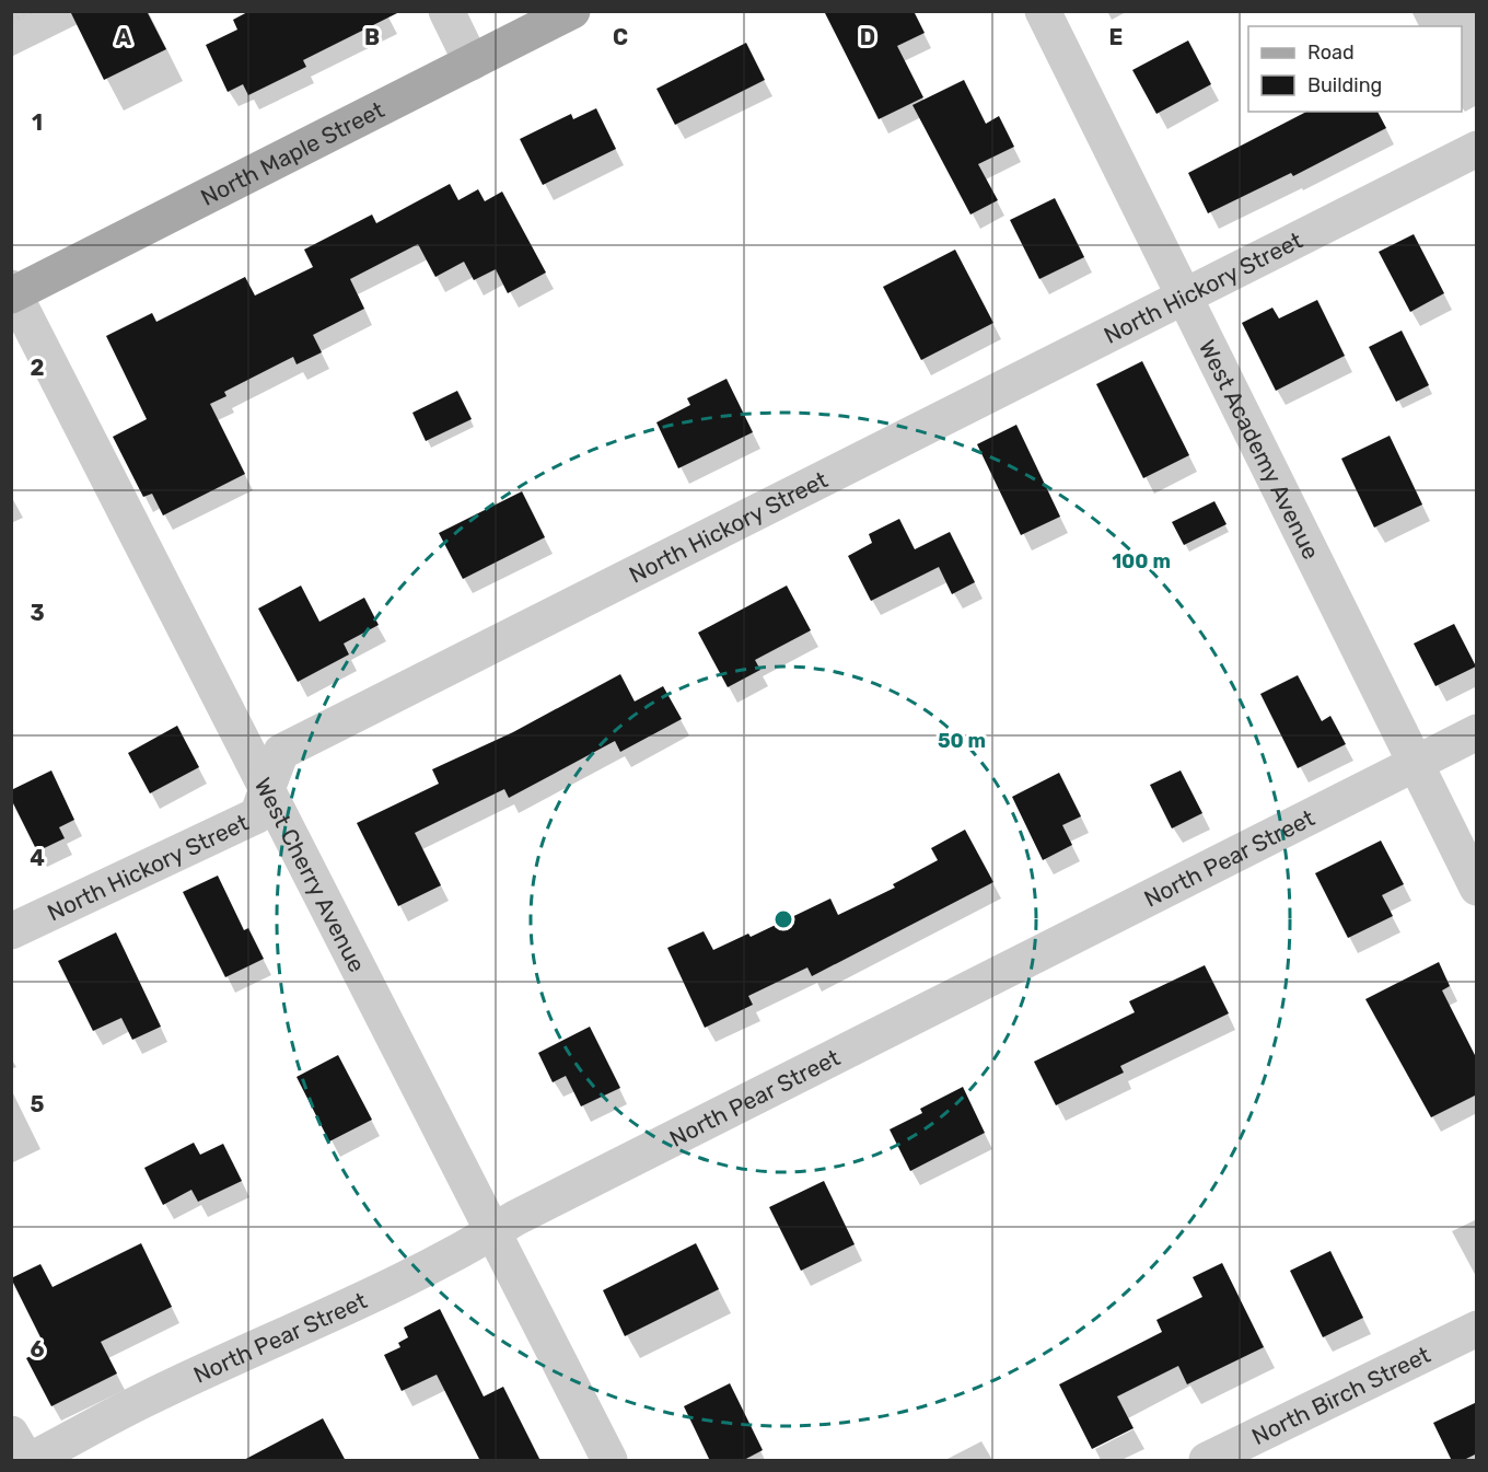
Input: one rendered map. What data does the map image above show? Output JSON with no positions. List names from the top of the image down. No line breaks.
{"streets":{"main road":["North Maple Street"],"street":["North Hickory Street","West Academy Avenue","North Pear Street","West Cherry Avenue","North Birch Street"]},"crossings":[["North Maple Street","West Cherry Avenue"],["North Hickory Street","West Academy Avenue"],["North Hickory Street","West Cherry Avenue"],["West Academy Avenue","North Pear Street"],["North Pear Street","West Cherry Avenue"]],"legend":["Road","Building"],"grid":{"columns":["A","B","C","D","E"],"rows":["1","2","3","4","5","6"]},"rings":["100 m","50 m"]}
